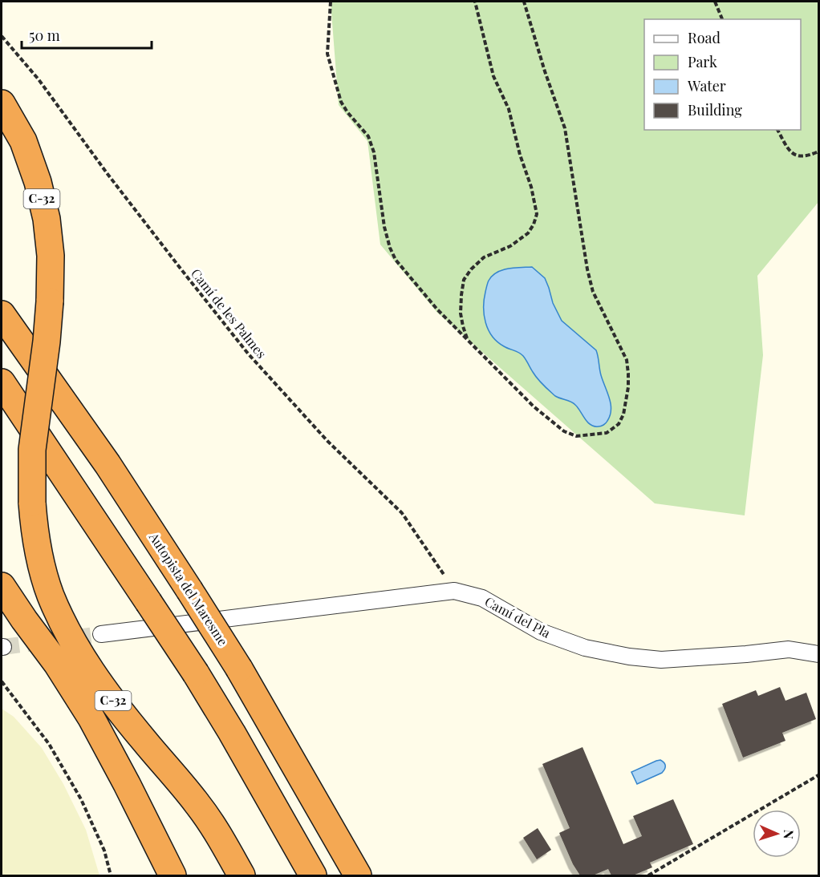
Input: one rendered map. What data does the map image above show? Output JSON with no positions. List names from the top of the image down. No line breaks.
{"streets":{"highway":["C-32","Autopista del Maresme"],"street":["Camí del Pla"],"path":["Camí de les Palmes"]},"crossings":[["Camí de les Palmes","Camí del Pla"]],"legend":["Road","Park","Water","Building"],"scale_bar":"50 m","north":"right"}
